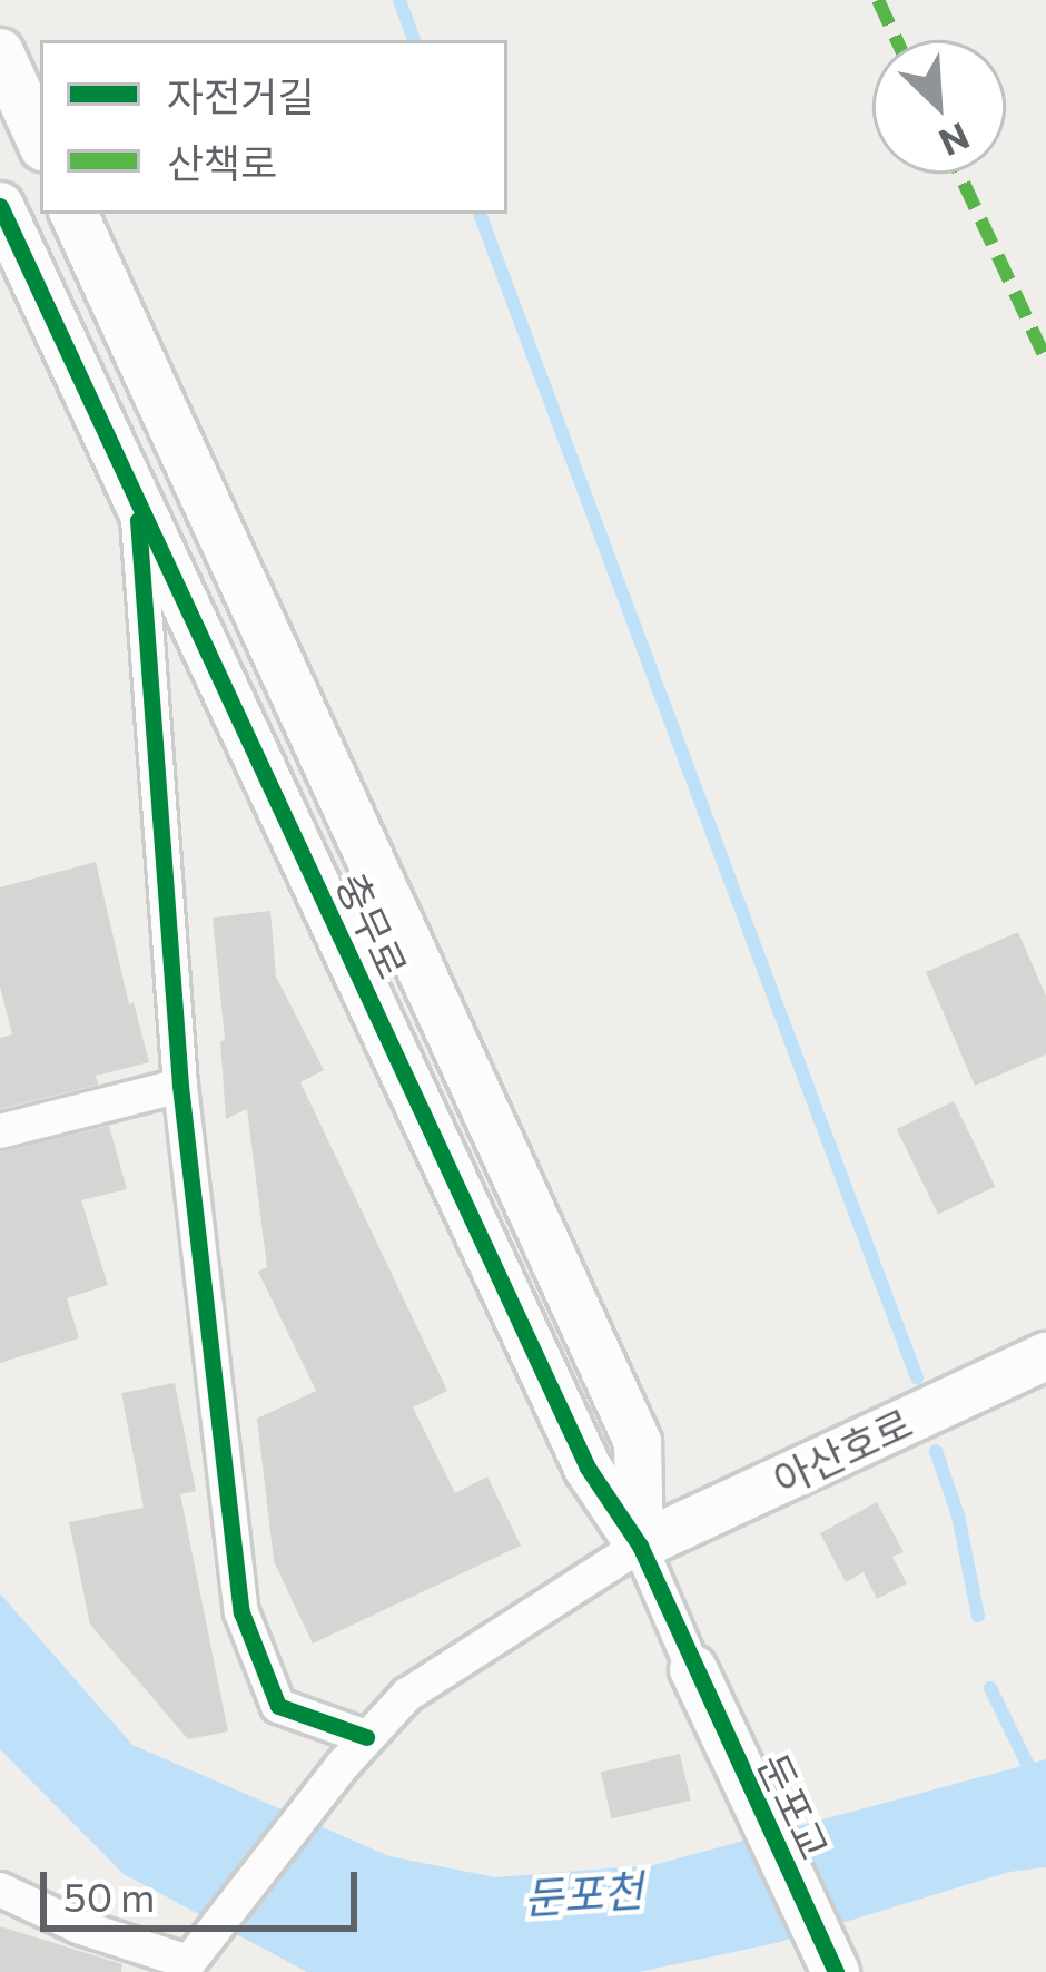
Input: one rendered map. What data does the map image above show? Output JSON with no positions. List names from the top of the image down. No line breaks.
{"streets":{"street":["충무로","아산호로","둔포교"]},"crossings":[["충무로","아산호로"],["충무로","둔포교"]],"water":["둔포천"],"legend":["자전거길","산책로"],"scale_bar":"50 m","north":"bottom right"}
